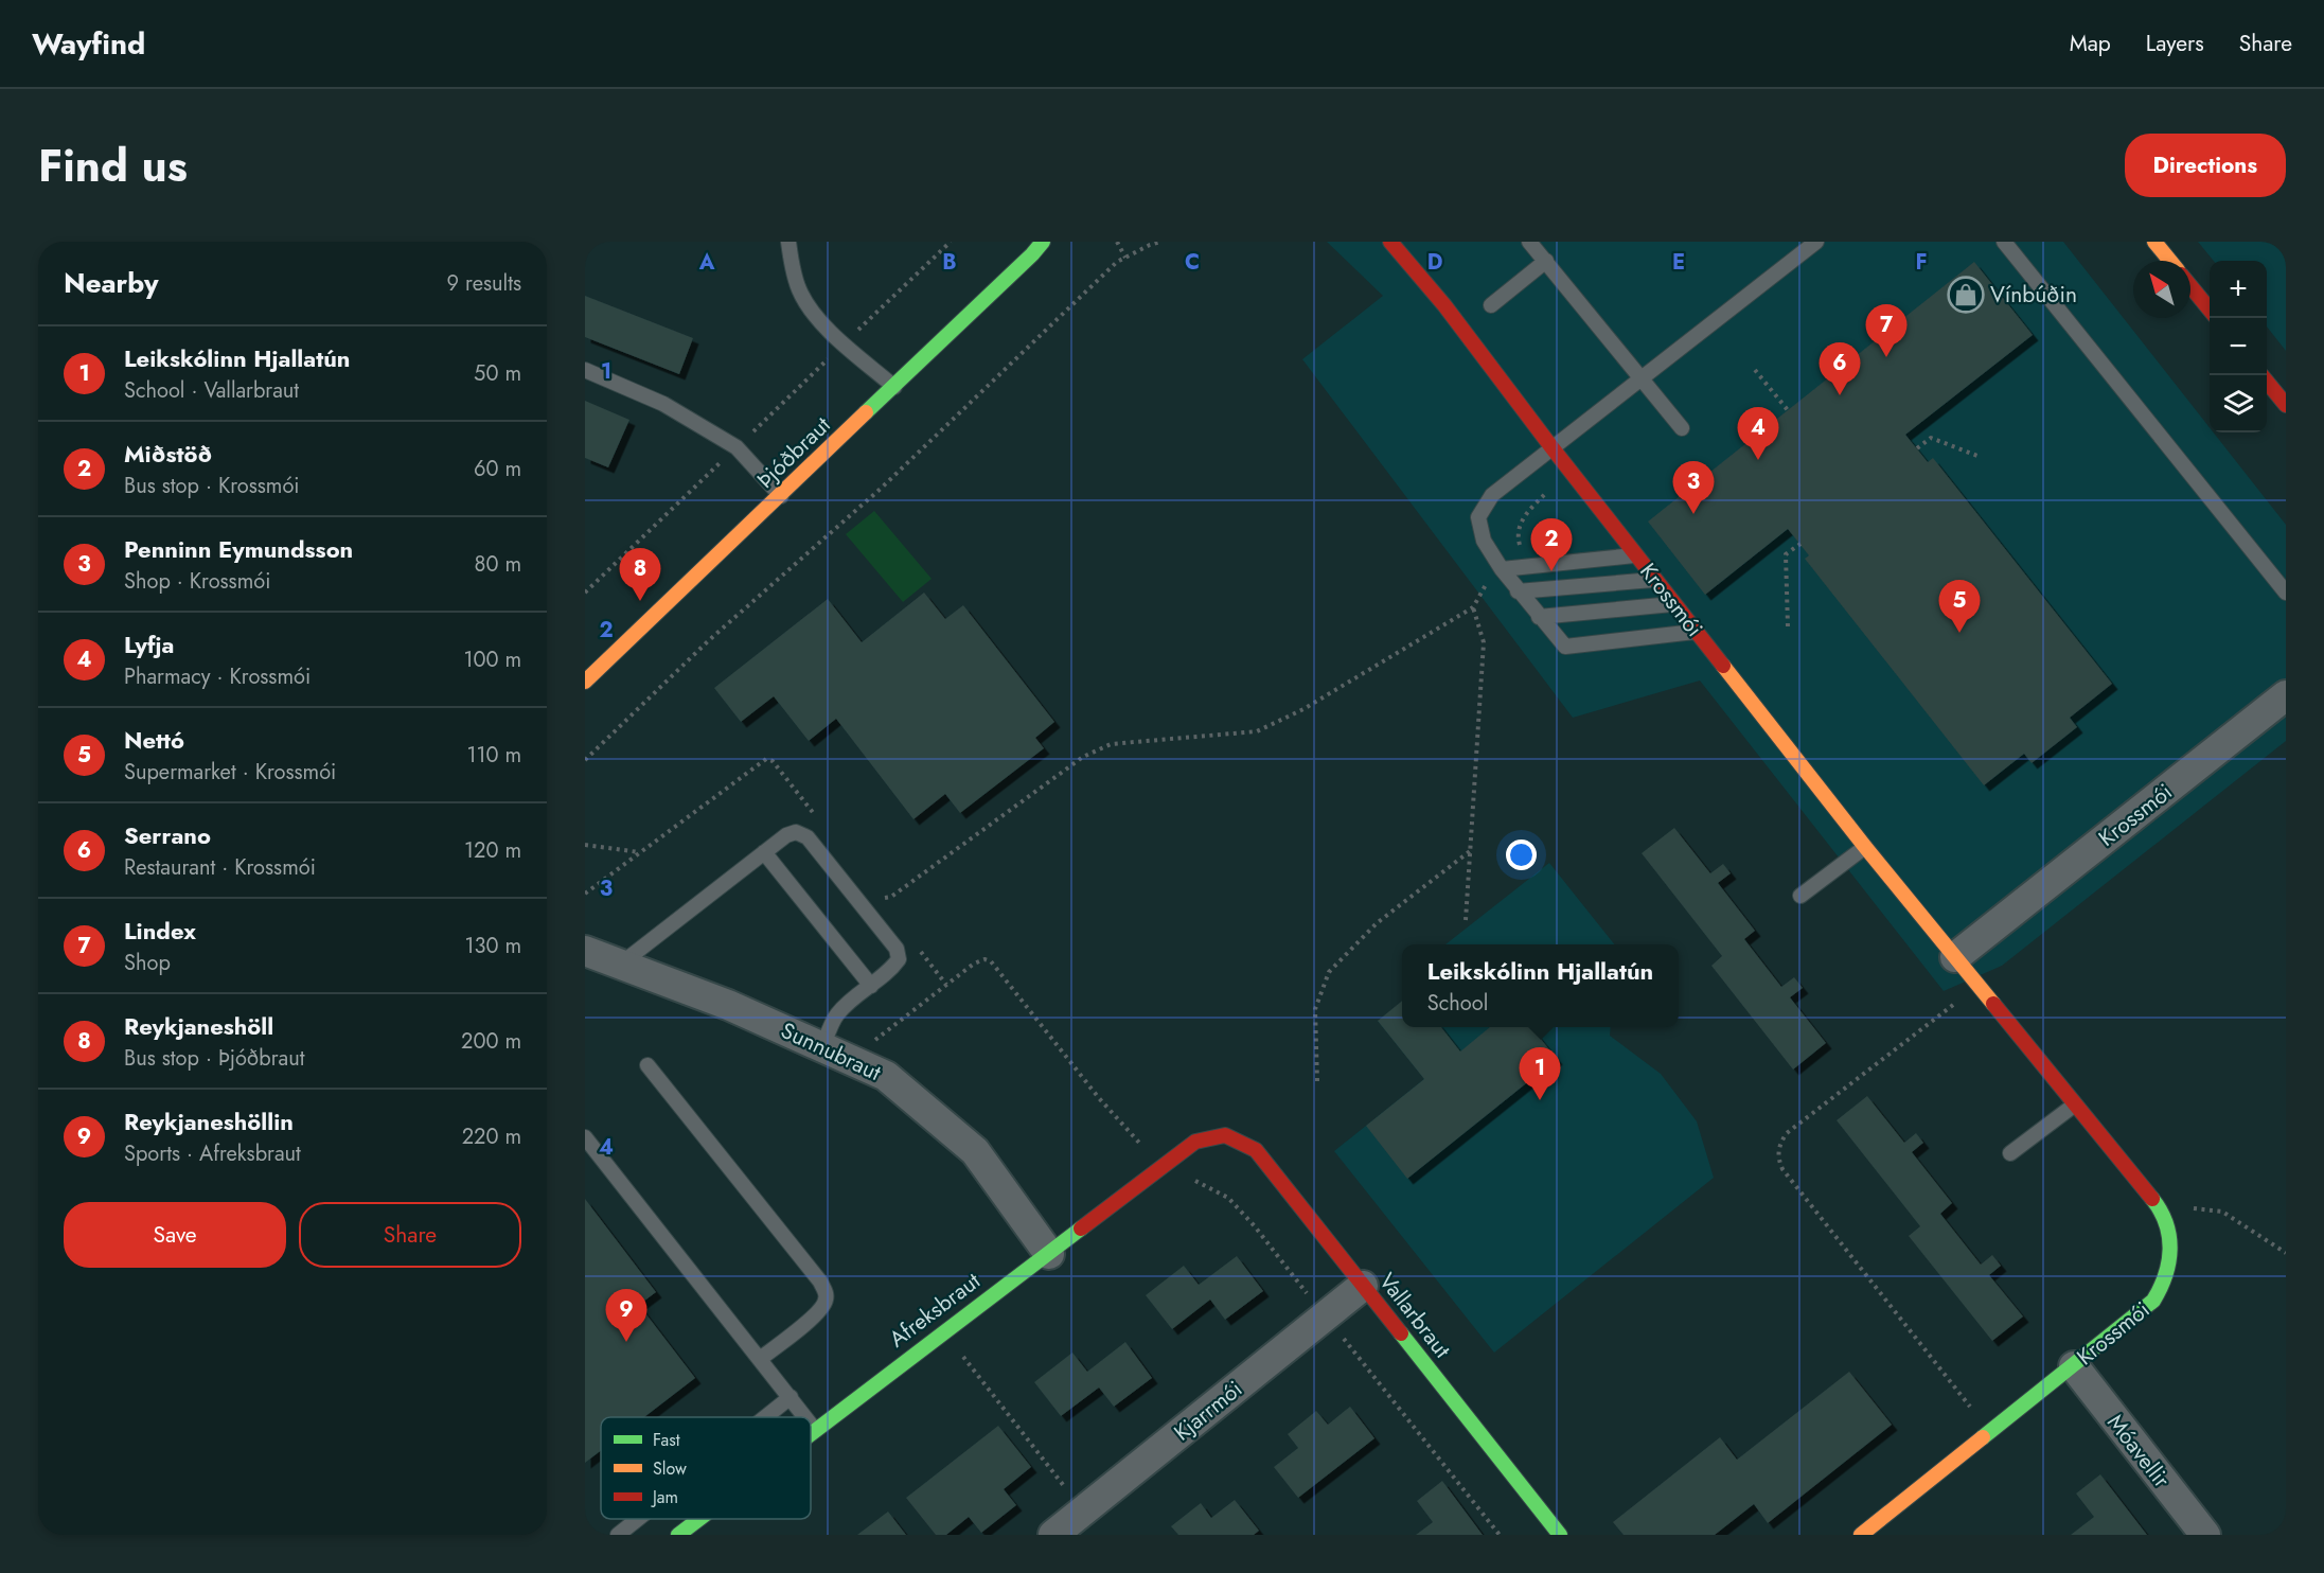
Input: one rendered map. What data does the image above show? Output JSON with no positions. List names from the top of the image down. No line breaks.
{"streets":{"street":["Þjóðbraut","Krossmói","Sunnubraut","Afreksbraut","Vallarbraut","Kjarrmói","Móavellir"]},"crossings":[["Krossmói","Móavellir"],["Sunnubraut","Afreksbraut"],["Afreksbraut","Vallarbraut"],["Vallarbraut","Kjarrmói"]],"places":{"shop":["Vínbúðin"]},"legend":["Fast","Slow","Jam"],"north":"top left","page":{"header":"Wayfind","nav":["Map","Layers","Share"],"title":"Find us","buttons":["Directions",["Save","Share"]],"heading":["Nearby","9 results"],"map_buttons":["+","−"],"pins":["7","6","4","3","2","8","5","1","9"],"list":[{"mark":"1","name":"Leikskólinn Hjallatún","note":"School · Vallarbraut","value":"50 m"},{"mark":"2","name":"Miðstöð","note":"Bus stop · Krossmói","value":"60 m"},{"mark":"3","name":"Penninn Eymundsson","note":"Shop · Krossmói","value":"80 m"},{"mark":"4","name":"Lyfja","note":"Pharmacy · Krossmói","value":"100 m"},{"mark":"5","name":"Nettó","note":"Supermarket · Krossmói","value":"110 m"},{"mark":"6","name":"Serrano","note":"Restaurant · Krossmói","value":"120 m"},{"mark":"7","name":"Lindex","note":"Shop","value":"130 m"},{"mark":"8","name":"Reykjaneshöll","note":"Bus stop · Þjóðbraut","value":"200 m"},{"mark":"9","name":"Reykjaneshöllin","note":"Sports · Afreksbraut","value":"220 m"}],"popup":["Leikskólinn Hjallatún","School"]},"grid":{"columns":["A","B","C","D","E","F"],"rows":["1","2","3","4"]}}
